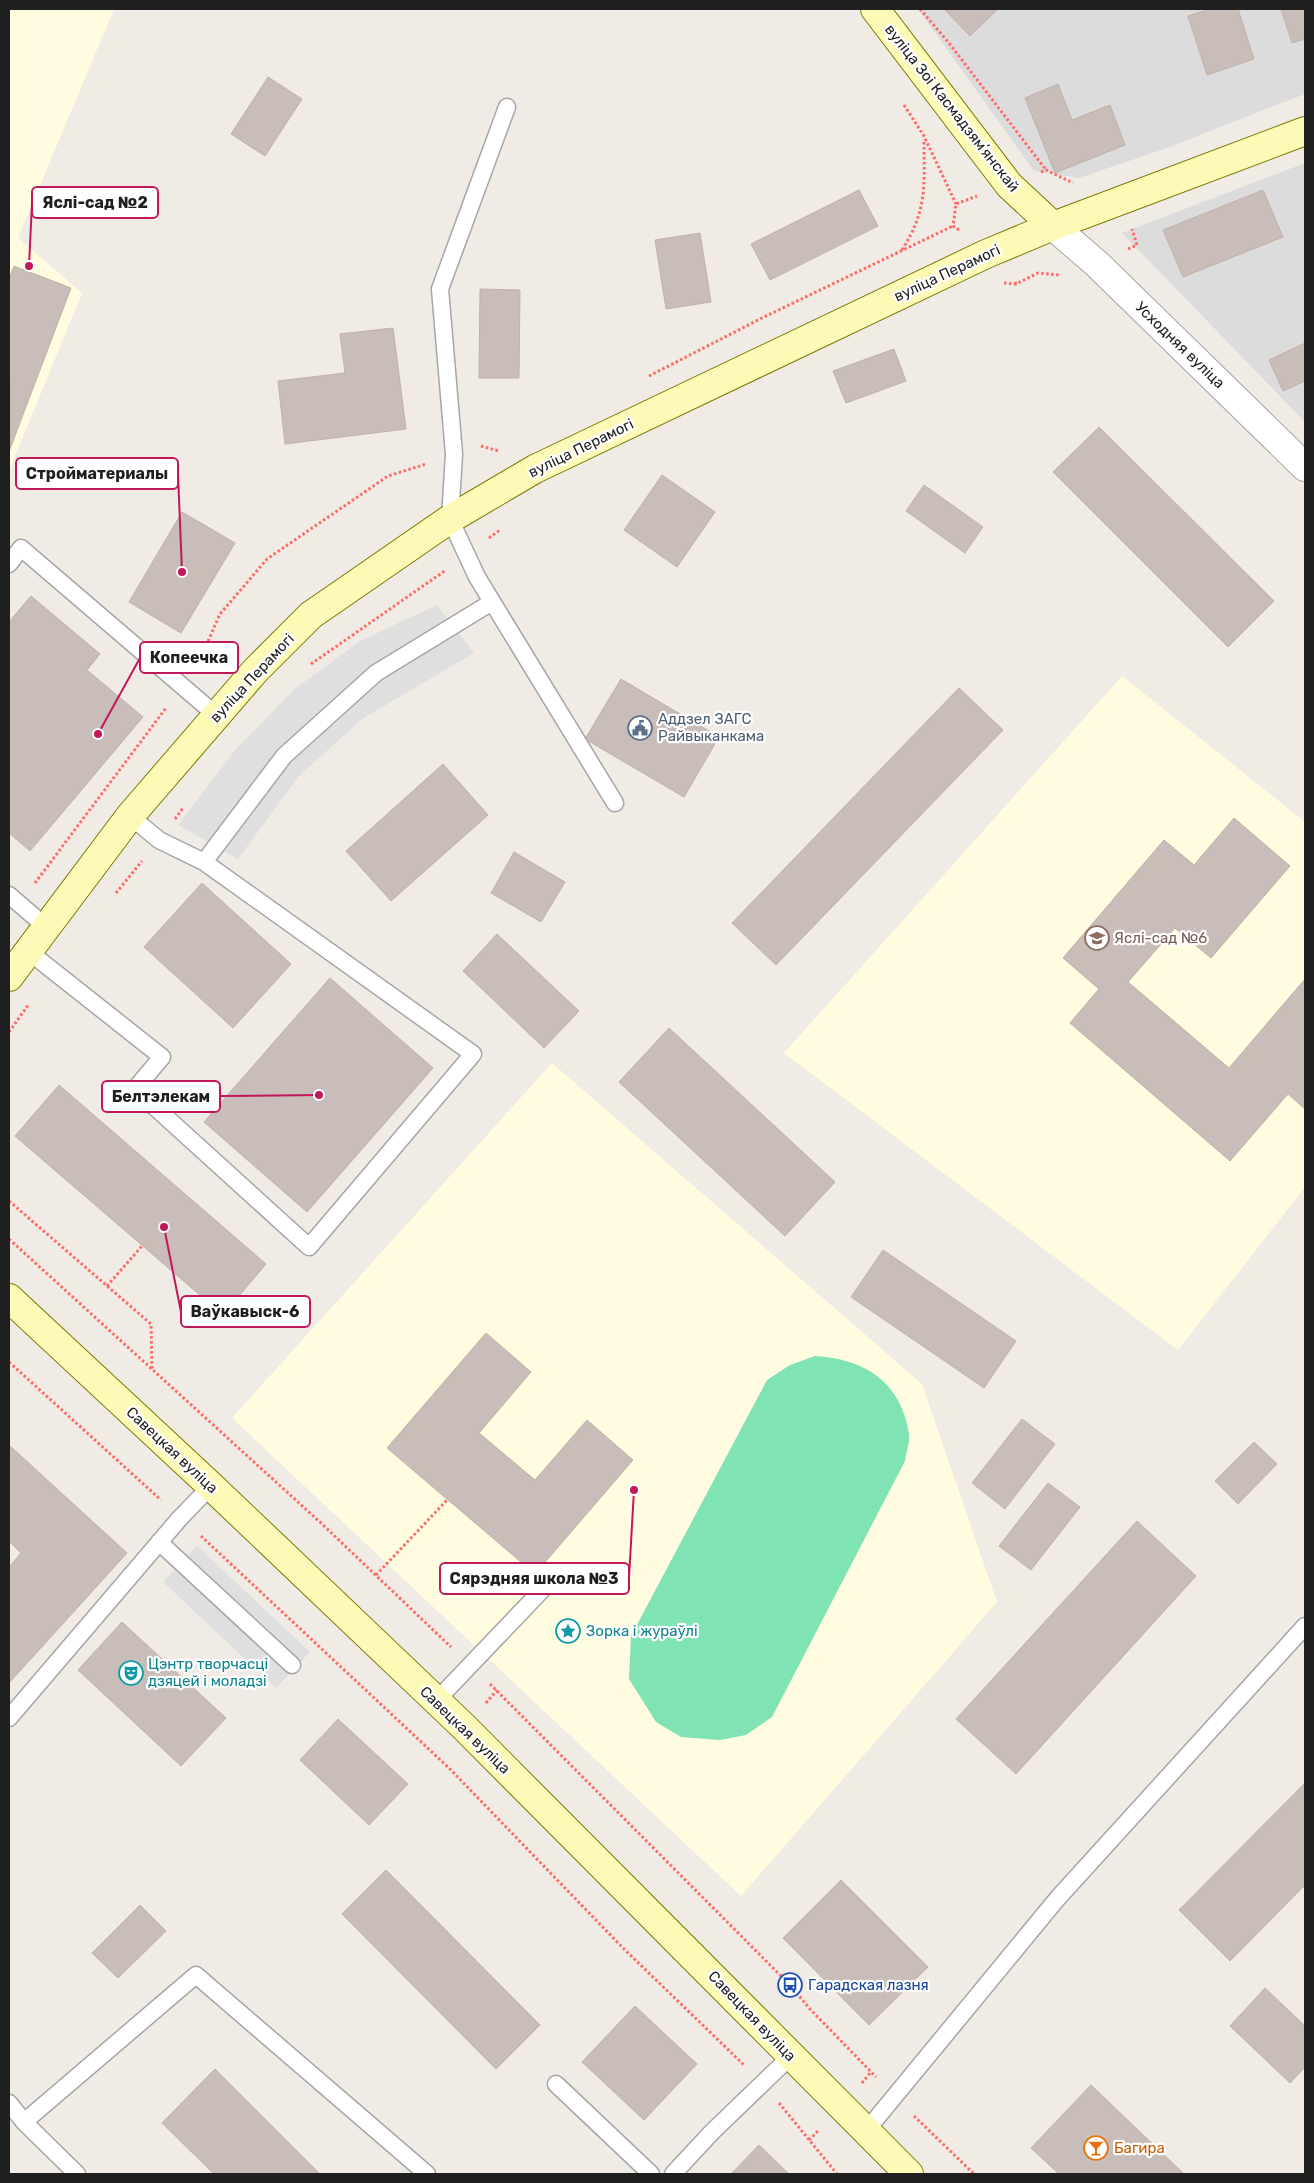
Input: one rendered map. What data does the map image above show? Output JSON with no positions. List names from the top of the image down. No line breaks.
{"streets":{"main road":["вуліца Зоі Касмадзямʼянскай","вуліца Перамогі","Савецкая вуліца"],"street":["Усходняя вуліца"]},"crossings":[["вуліца Зоі Касмадзямʼянскай","вуліца Перамогі"],["вуліца Зоі Касмадзямʼянскай","Усходняя вуліца"],["вуліца Перамогі","Усходняя вуліца"]],"places":{"other":["Яслі-сад №2","Стройматериалы","Копеечка","Белтэлекам","Ваўкавыск-6","Сярэдняя школа №3"],"public building":["Аддзел ЗАГС Райвыканкама"],"school or university":["Яслі-сад №6"],"place":["Зорка і жураўлі"],"theatre":["Цэнтр творчасці дзяцей і моладзі"],"bus stop":["Гарадская лазня"],"bar":["Багира"]}}
